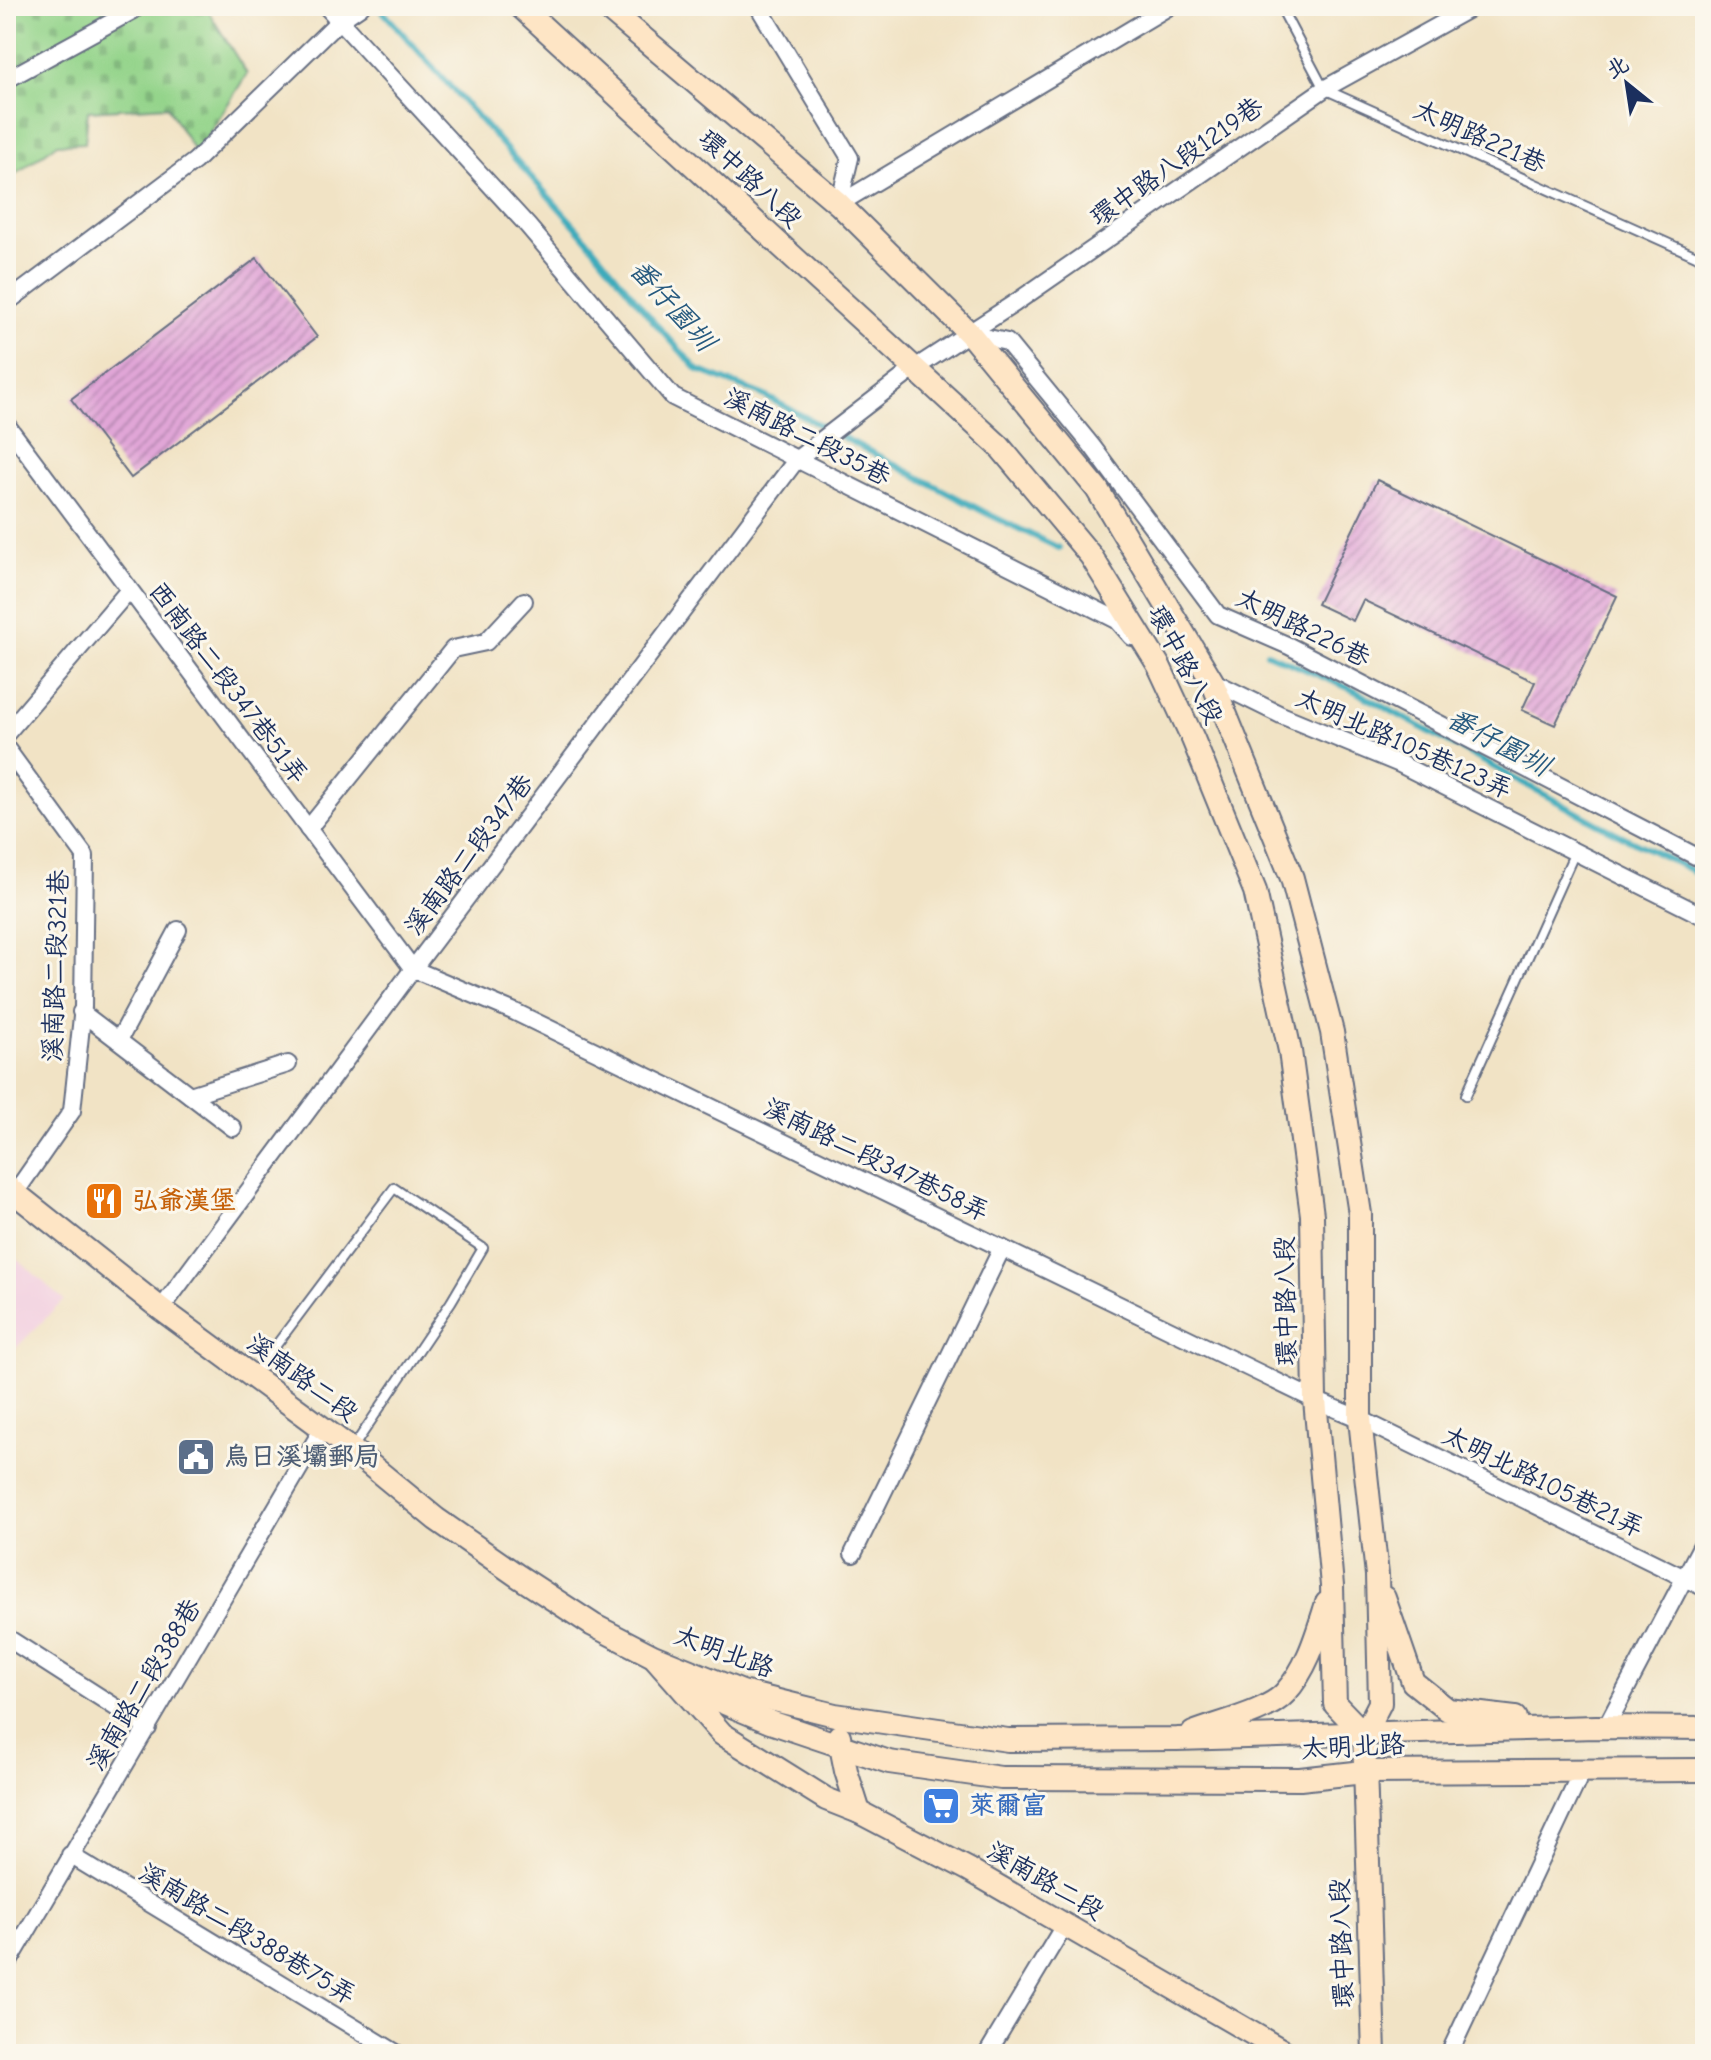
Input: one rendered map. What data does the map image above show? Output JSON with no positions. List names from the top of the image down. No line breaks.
{"streets":{"street":["環中路八段1219巷","環中路八段","溪南路二段35巷","太明路226巷","西南路二段347巷51弄","太明北路105巷123弄","溪南路二段347巷","溪南路二段321巷","溪南路二段347巷58弄","溪南路二段","太明北路105巷21弄","太明北路","溪南路二段388巷","溪南路二段388巷75弄"],"lane":["太明路221巷"]},"crossings":[["太明路221巷","環中路八段1219巷"],["環中路八段1219巷","環中路八段"],["環中路八段1219巷","太明路226巷"],["環中路八段1219巷","溪南路二段347巷"],["環中路八段","溪南路二段35巷"],["環中路八段","太明路226巷"],["環中路八段","太明北路105巷123弄"],["環中路八段","溪南路二段347巷58弄"],["環中路八段","太明北路105巷21弄"],["環中路八段","太明北路"],["溪南路二段35巷","溪南路二段347巷"],["西南路二段347巷51弄","溪南路二段347巷"],["西南路二段347巷51弄","溪南路二段347巷58弄"],["溪南路二段347巷","溪南路二段347巷58弄"],["溪南路二段347巷","溪南路二段"],["溪南路二段321巷","溪南路二段"],["溪南路二段347巷58弄","太明北路105巷21弄"],["溪南路二段","太明北路"],["溪南路二段","溪南路二段388巷"],["溪南路二段388巷","溪南路二段388巷75弄"]],"water":["番仔園圳"],"places":{"restaurant":["弘爺漢堡"],"public building":["烏日溪壩郵局"],"supermarket":["萊爾富"]},"north":"top left"}
